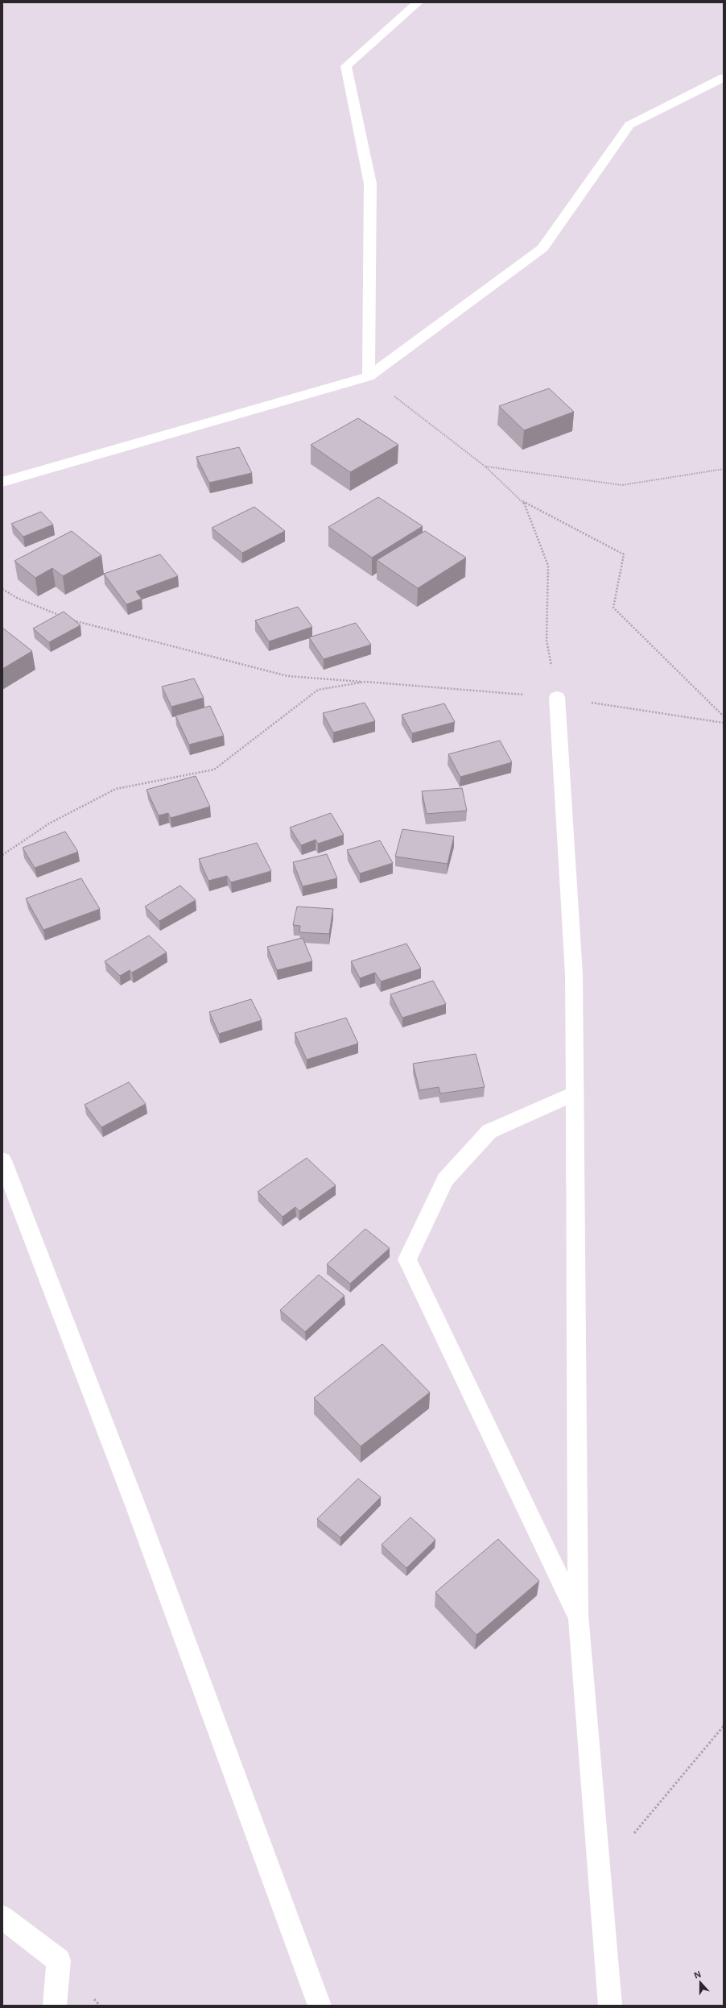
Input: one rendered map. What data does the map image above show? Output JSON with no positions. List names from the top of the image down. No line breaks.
{"north":"top"}
